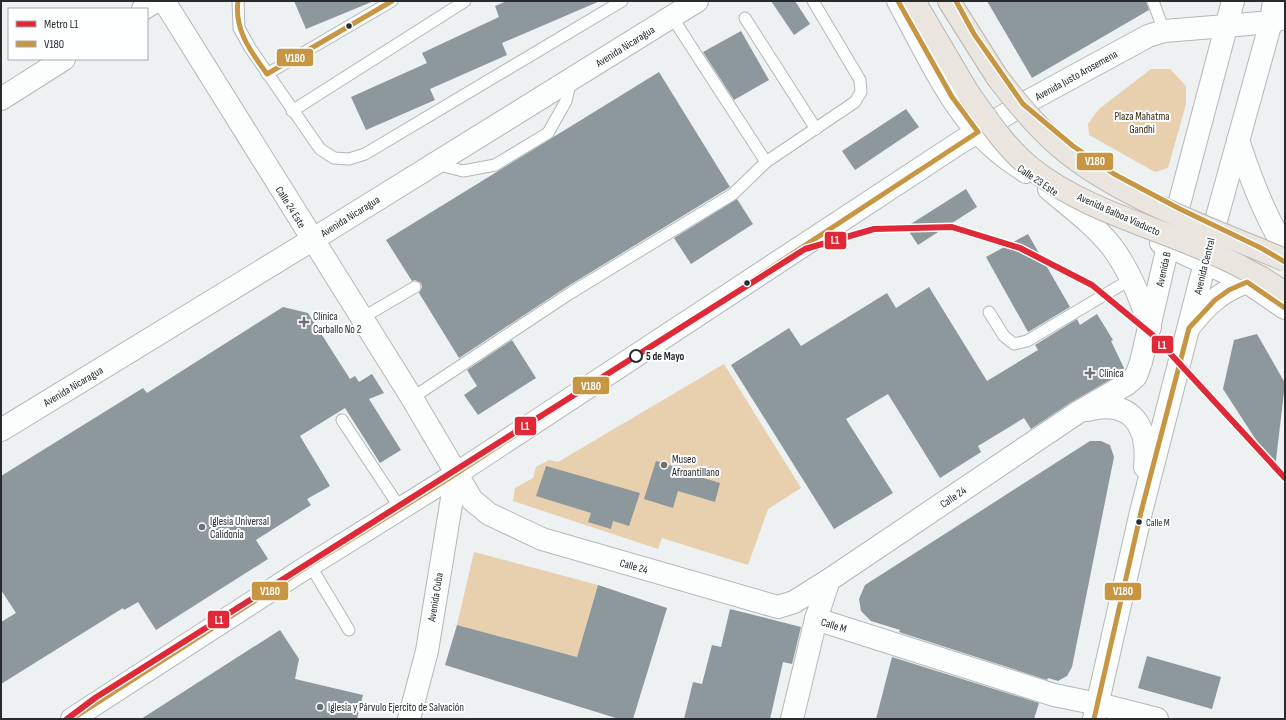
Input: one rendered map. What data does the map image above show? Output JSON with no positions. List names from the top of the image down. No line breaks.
{"streets":{"highway":["Avenida Balboa Viaducto"],"street":["Avenida Nicaragua","Avenida Justo Arosemena","Calle 23 Este","Calle 24 Este","Avenida Central","Avenida B","Calle 24","Avenida Cuba","Calle M"]},"crossings":[["Avenida Nicaragua","Calle 24 Este"],["Avenida Justo Arosemena","Calle 23 Este"],["Avenida Justo Arosemena","Calle 24 Este"],["Avenida Justo Arosemena","Avenida Central"],["Avenida Justo Arosemena","Avenida B"],["Avenida Justo Arosemena","Calle 24"],["Avenida Justo Arosemena","Avenida Cuba"],["Calle 23 Este","Avenida Central"],["Calle 23 Este","Avenida B"],["Calle 24 Este","Calle 24"],["Calle 24 Este","Avenida Cuba"],["Avenida Central","Calle M"],["Avenida B","Calle 24"],["Calle 24","Avenida Cuba"]],"parks":["Plaza Mahatma Gandhi"],"places":{"health":["Clínica Carballo No 2","Clínica"],"other":["5 de Mayo","Museo Afroantillano","Calle M","Iglesia Universal Calidonia","Iglesia y Párvulo Ejercito de Salvación"]},"lines":["transit line V180","metro line L1"],"legend":["Metro L1","V180"]}
